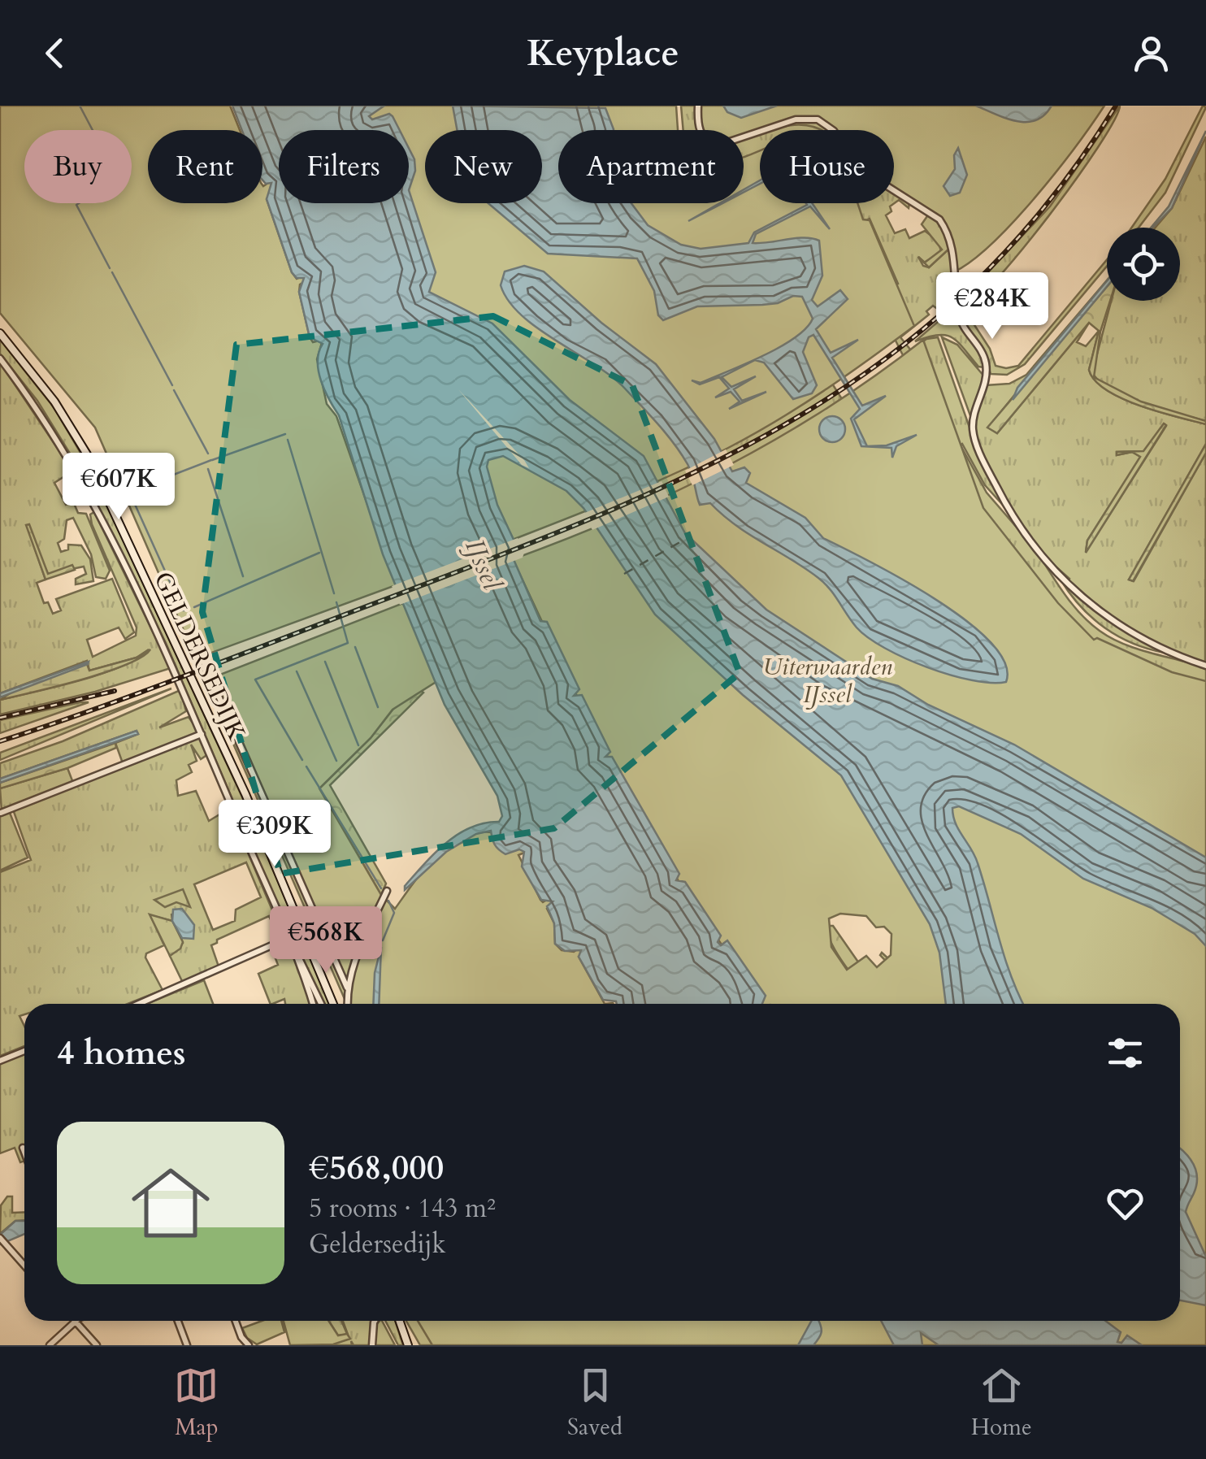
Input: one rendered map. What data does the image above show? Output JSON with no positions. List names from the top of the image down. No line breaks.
{"streets":{"main road":["GELDERSEDIJK"]},"water":["IJssel"],"parks":["Uiterwaarden IJssel"],"page":{"header":"Keyplace","chip":["Buy","Rent","Filters","New","Apartment","House"],"price":["€284K","€607K","€309K","€568K"],"heading":"4 homes","list":[{"name":"€568,000","note":"5 rooms · 143 m² · Geldersedijk"}],"tabs":["Map","Saved","Home"]}}
